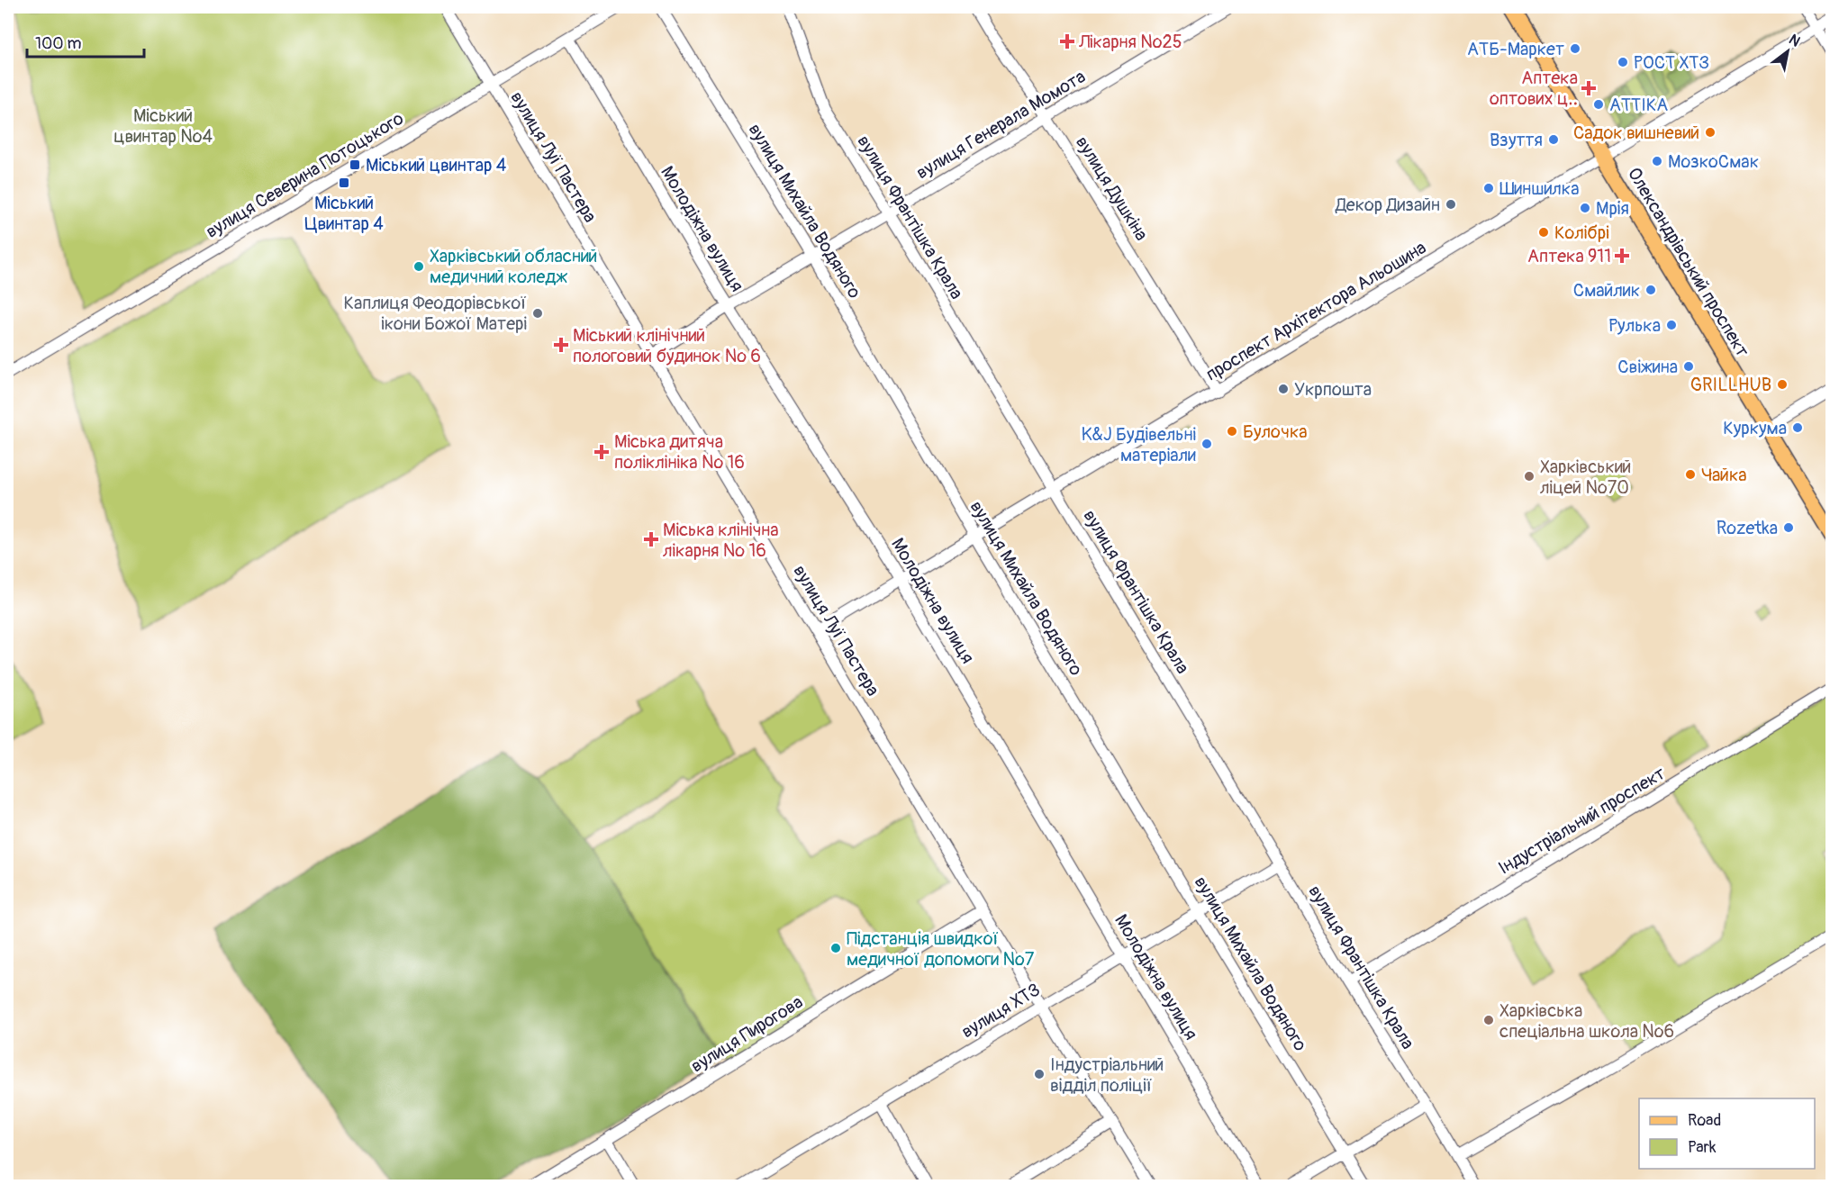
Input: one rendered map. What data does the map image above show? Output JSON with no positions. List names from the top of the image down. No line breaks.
{"streets":{"main road":["Олександрівський проспект"],"street":["вулиця Генерала Момота","вулиця Луї Пастера","вулиця Северина Потоцького","вулиця Душкіна","вулиця Михайла Водяного","вулиця Франтішка Крала","Молодіжна вулиця","проспект Архітектора Альошина","Індустріальний проспект","вулиця ХТЗ","вулиця Пирогова"]},"crossings":[["вулиця Генерала Момота","вулиця Луї Пастера"],["вулиця Генерала Момота","вулиця Душкіна"],["вулиця Генерала Момота","вулиця Михайла Водяного"],["вулиця Генерала Момота","вулиця Франтішка Крала"],["вулиця Генерала Момота","Молодіжна вулиця"],["вулиця Луї Пастера","вулиця Северина Потоцького"],["вулиця Луї Пастера","проспект Архітектора Альошина"],["вулиця Луї Пастера","вулиця ХТЗ"],["вулиця Луї Пастера","вулиця Пирогова"],["вулиця Северина Потоцького","Молодіжна вулиця"],["вулиця Душкіна","проспект Архітектора Альошина"],["вулиця Михайла Водяного","проспект Архітектора Альошина"],["вулиця Михайла Водяного","вулиця ХТЗ"],["вулиця Франтішка Крала","проспект Архітектора Альошина"],["вулиця Франтішка Крала","Індустріальний проспект"],["вулиця Франтішка Крала","вулиця ХТЗ"],["Молодіжна вулиця","проспект Архітектора Альошина"],["Молодіжна вулиця","вулиця ХТЗ"],["Олександрівський проспект","проспект Архітектора Альошина"]],"parks":["Міський цвинтар №4"],"places":{"health":["Лікарня №25","Аптека оптових ц‥","Аптека 911","Міський клінічний пологовий будинок № 6","Міська дитяча поліклініка № 16","Міська клінічна лікарня № 16"],"other":["АТБ-Маркет","РОСТ ХТЗ","АТТІКА","Садок вишневий","Взуття","МозкоСмак","Шиншилка","Декор Дизайн","Мрiя","Колібрі","Харківський обласний медичний коледж","Смайлик","Каплиця Феодорівської ікони Божої Матері","Рулька","Свіжина","GRILLHUB","Укрпошта","Куркума","Булочка","K&J Будівельні матеріали","Чайка","Харківський ліцей №70","Rozetka","Підстанція швидкої медичної допомоги №7","Харківська спеціальна школа №6","Індустріальний відділ поліції"],"transit":["Міський цвинтар 4","Міський Цвинтар 4"]},"legend":["Road","Park"],"scale_bar":"100 m","north":"top right"}
